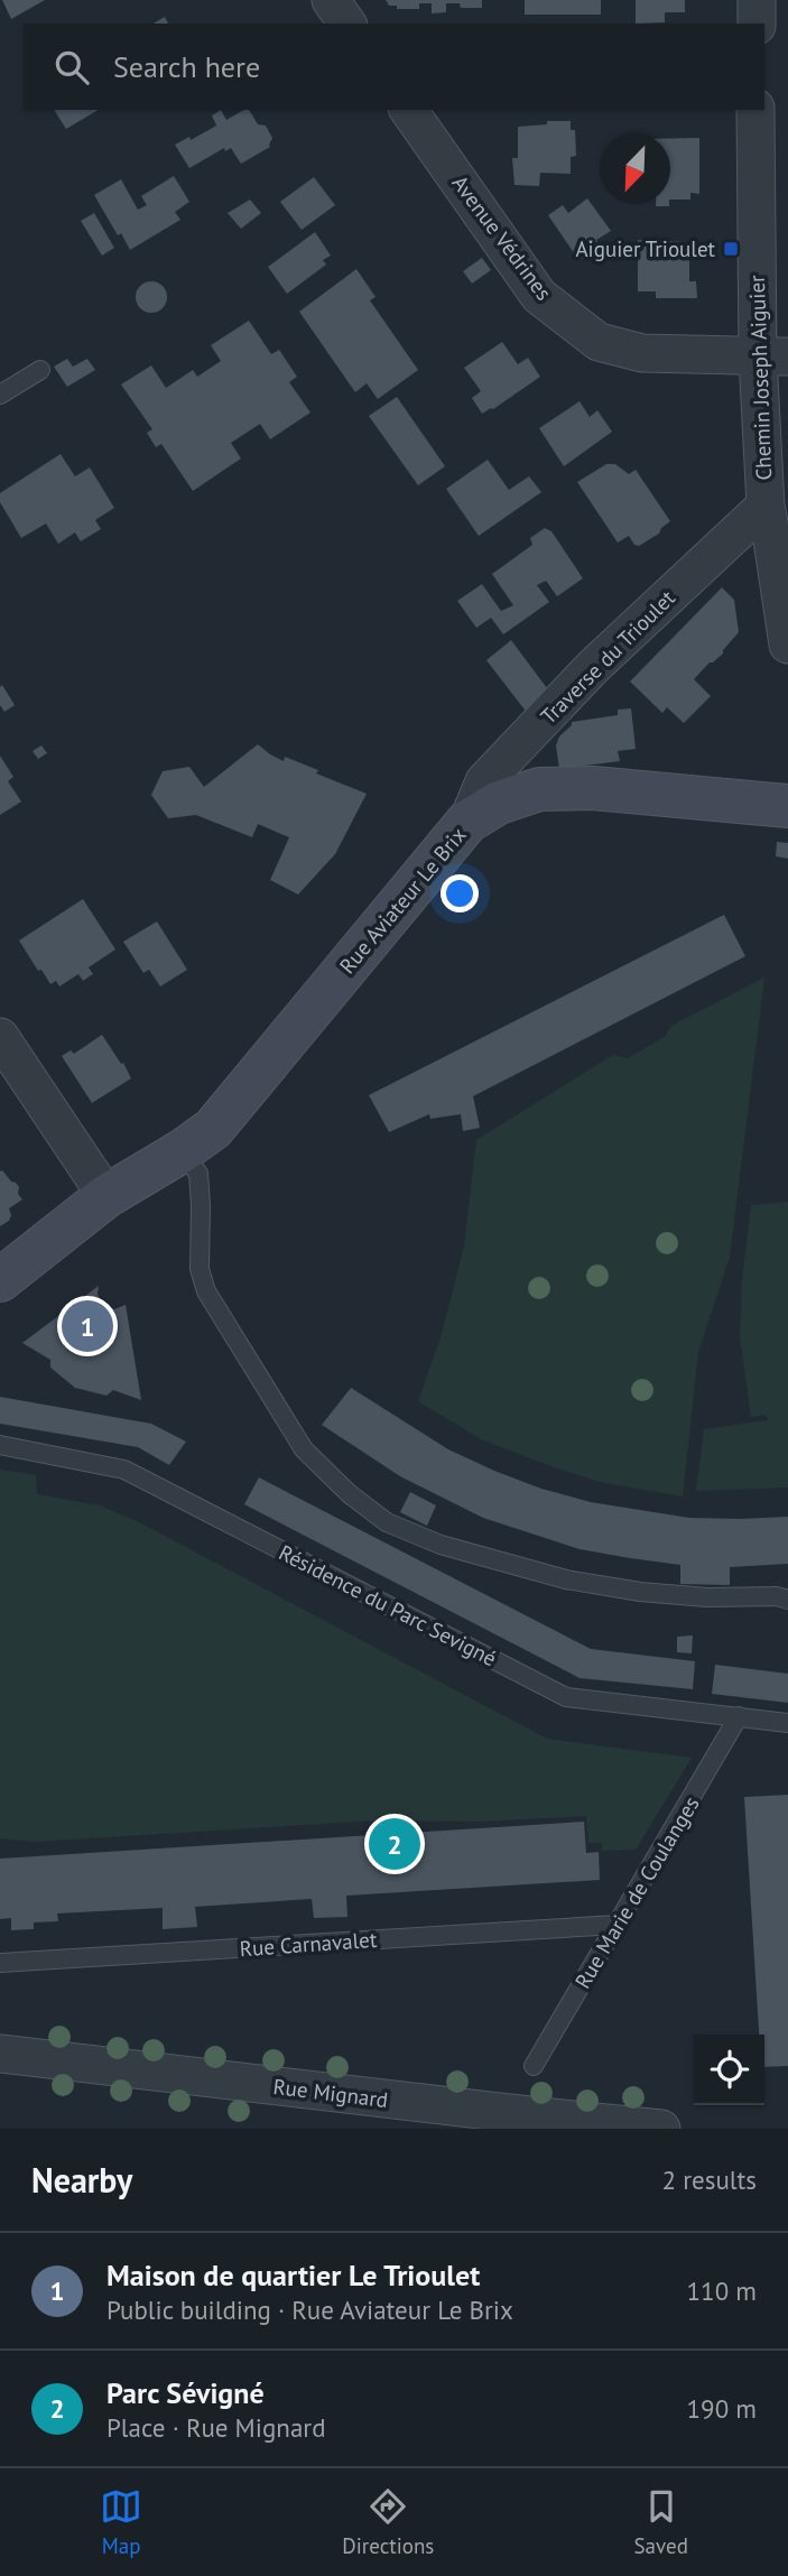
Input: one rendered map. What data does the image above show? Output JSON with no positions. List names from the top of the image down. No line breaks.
{"streets":{"main road":["Rue Aviateur Le Brix"],"street":["Avenue Védrines","Chemin Joseph Aiguier","Traverse du Trioulet","Rue Mignard"],"lane":["Résidence du Parc Sevigné","Rue Marie de Coulanges","Rue Carnavalet"]},"crossings":[["Avenue Védrines","Chemin Joseph Aiguier"],["Chemin Joseph Aiguier","Traverse du Trioulet"],["Traverse du Trioulet","Rue Aviateur Le Brix"],["Résidence du Parc Sevigné","Rue Marie de Coulanges"],["Rue Marie de Coulanges","Rue Carnavalet"]],"places":{"transit":["Aiguier Trioulet"]},"north":"bottom left","page":{"search":"Search here","pins":["1","2"],"heading":["Nearby","2 results"],"list":[{"mark":"1","name":"Maison de quartier Le Trioulet","note":"Public building · Rue Aviateur Le Brix","value":"110 m"},{"mark":"2","name":"Parc Sévigné","note":"Place · Rue Mignard","value":"190 m"}],"nav":["Map","Directions","Saved"]}}
